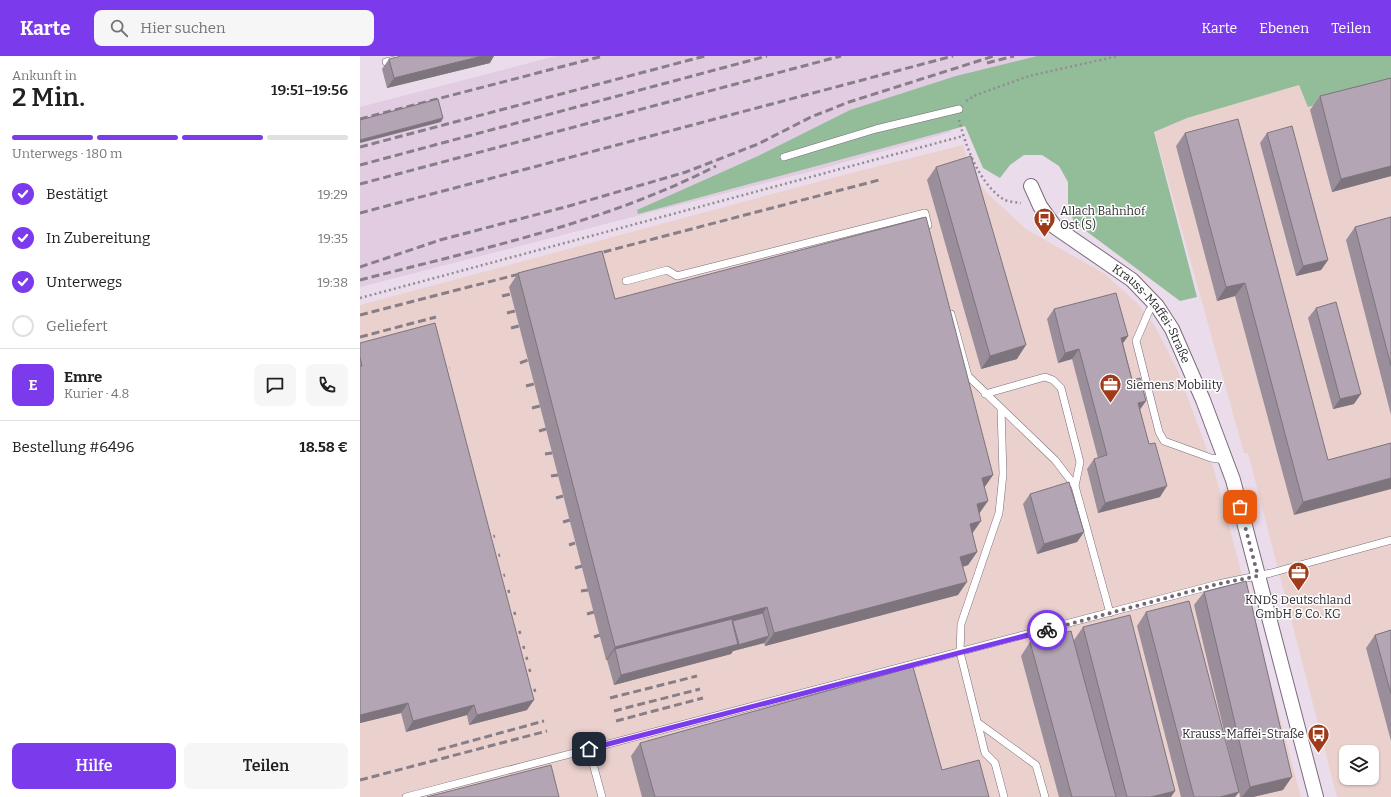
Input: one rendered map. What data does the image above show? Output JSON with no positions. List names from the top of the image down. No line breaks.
{"streets":{"street":["Krauss-Maffei-Straße"]},"places":{"bus stop":["Allach Bahnhof Ost (S)","Krauss-Maffei-Straße"],"office":["Siemens Mobility","KNDS Deutschland GmbH & Co. KG"]},"page":{"header":"Karte","search":"Hier suchen","nav":["Karte","Ebenen","Teilen"],"heading":["2 Min.","Ankunft in","19:51–19:56"],"panel":["Emre","Kurier · 4.8","Bestellung #6496","18.58 €"],"bar":"Unterwegs · 180 m","list":[["Bestätigt","19:29"],["In Zubereitung","19:35"],["Unterwegs","19:38"],"Geliefert"],"round":"E","buttons":["Hilfe","Teilen"]}}
